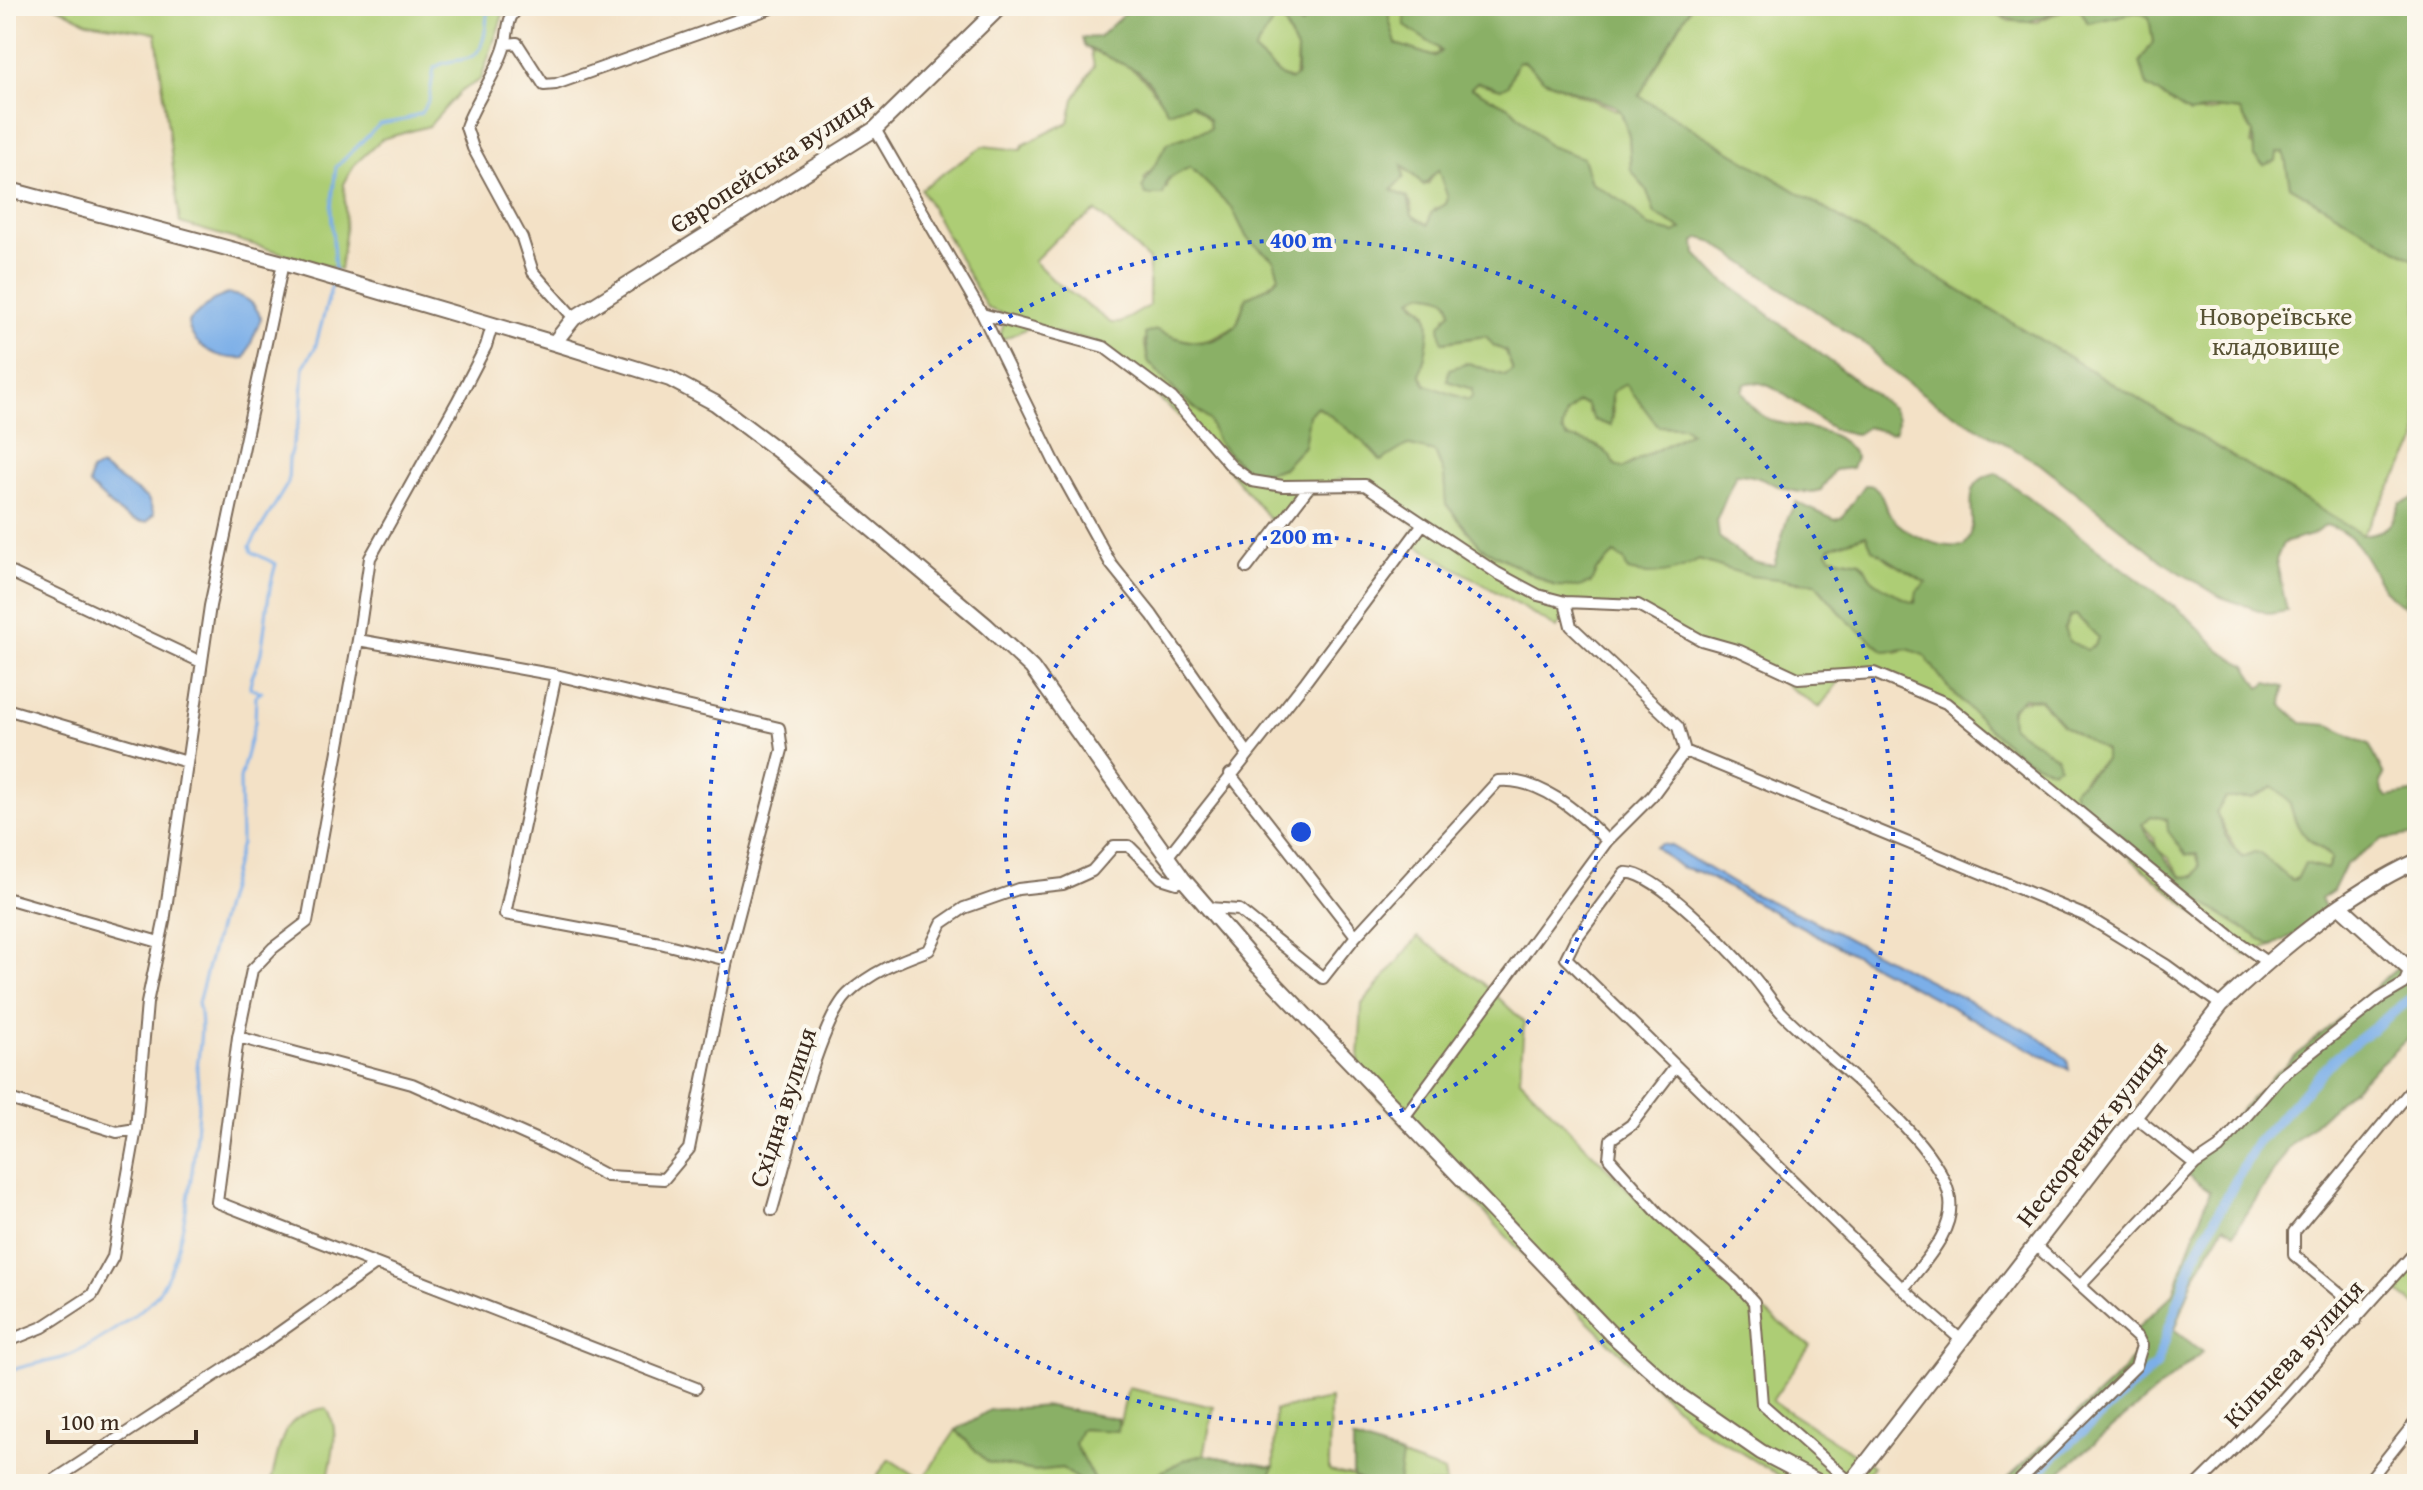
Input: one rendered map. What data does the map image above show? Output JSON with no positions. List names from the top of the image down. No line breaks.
{"streets":{"main road":["Європейська вулиця","Нескорених вулиця"],"street":["Східна вулиця","Кільцева вулиця"]},"parks":["Новореївське кладовище"],"scale_bar":"100 m","rings":["400 m","200 m"]}
